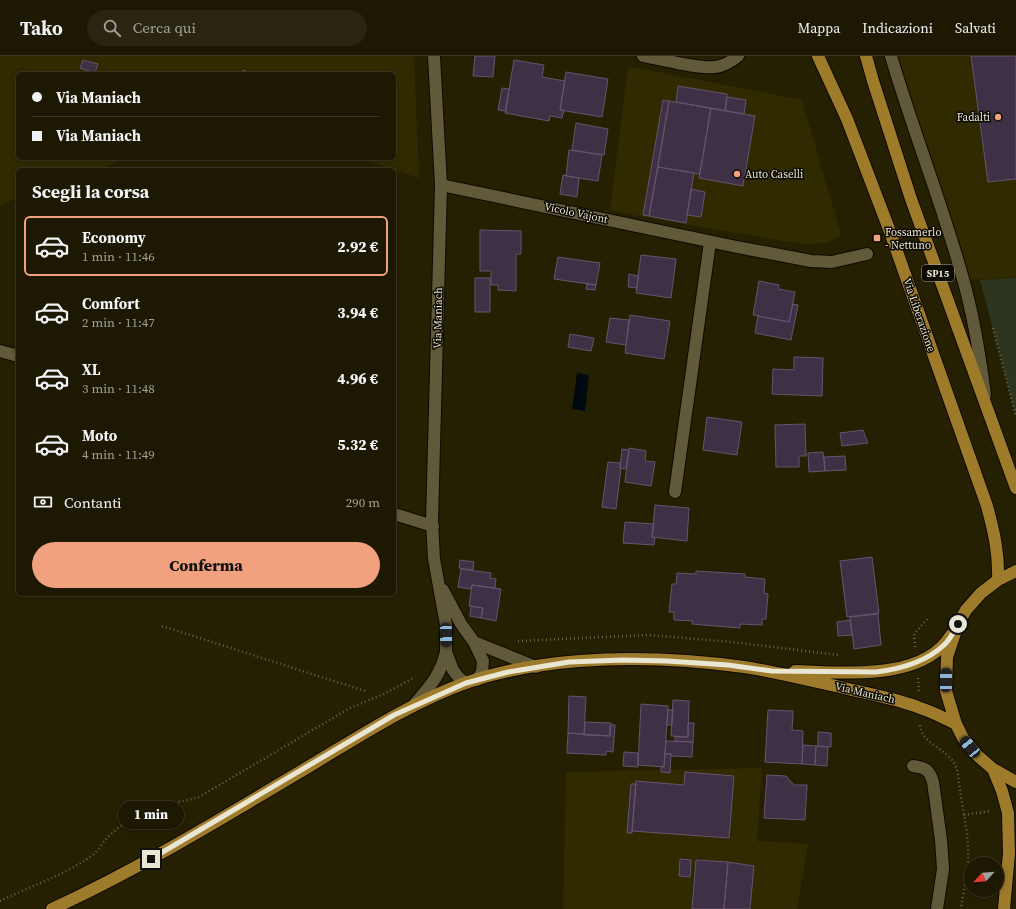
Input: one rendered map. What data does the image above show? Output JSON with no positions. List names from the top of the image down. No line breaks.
{"streets":{"main road":["SP15","Via Liberazione","Via Maniach"],"street":["Vicolo Vajont"]},"crossings":[["Vicolo Vajont","Via Maniach"]],"places":{"other":["Fadalti","Auto Caselli"],"transit":["Fossamerlo - Nettuno"]},"north":"bottom left","page":{"header":"Tako","search":"Cerca qui","nav":["Mappa","Indicazioni","Salvati"],"banner":["Via Maniach","Via Maniach"],"heading":"Scegli la corsa","list":[{"name":"Economy","note":"1 min · 11:46","value":"2.92 €"},{"name":"Comfort","note":"2 min · 11:47","value":"3.94 €"},{"name":"XL","note":"3 min · 11:48","value":"4.96 €"},{"name":"Moto","note":"4 min · 11:49","value":"5.32 €"}],"pay":["Contanti","290 m"],"buttons":"Conferma","bubble":"1 min"}}
